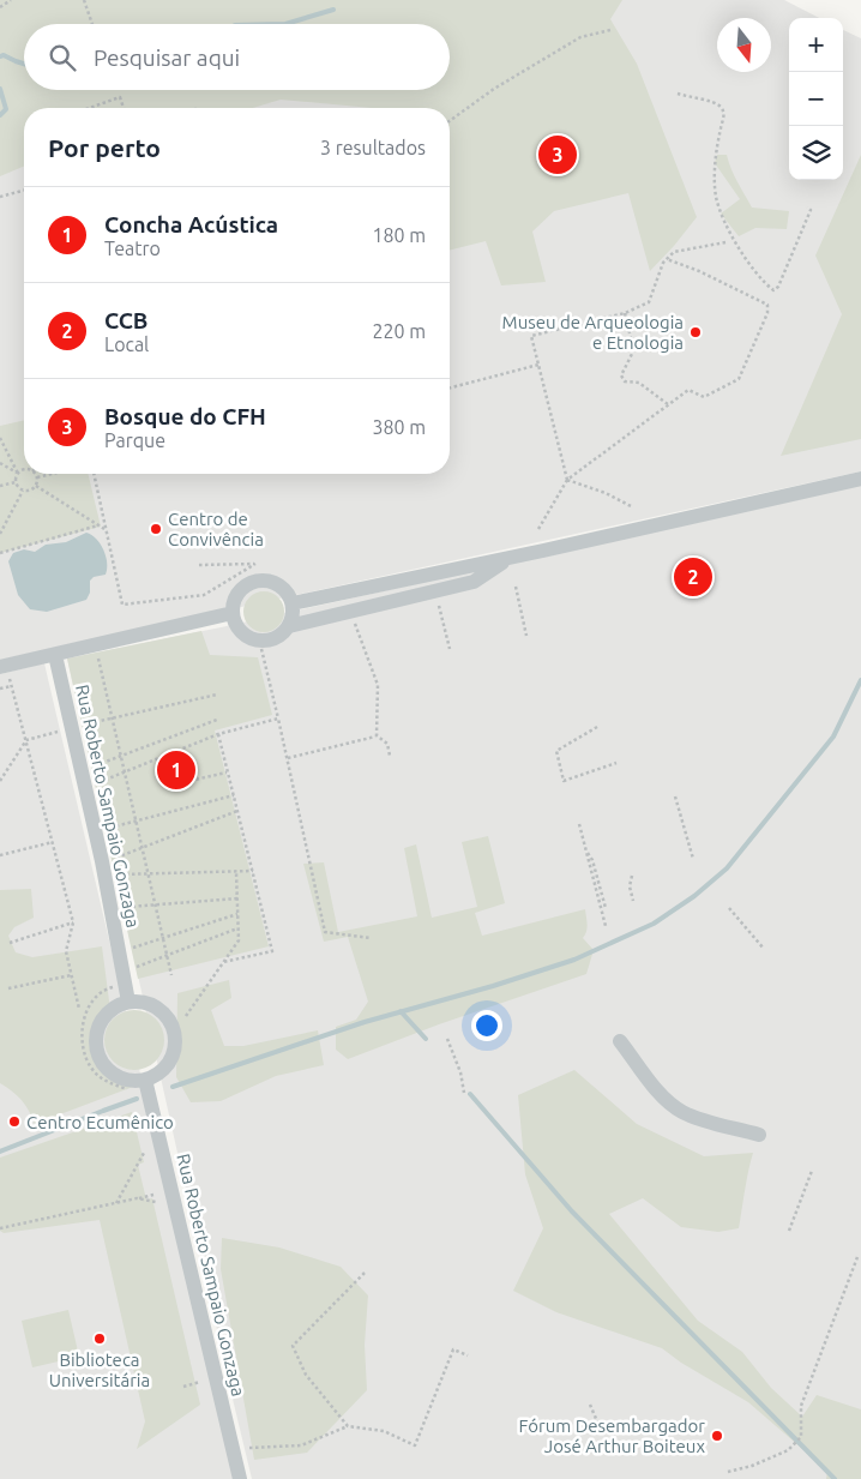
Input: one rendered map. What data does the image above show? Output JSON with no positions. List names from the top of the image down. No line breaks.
{"streets":{"street":["Rua Roberto Sampaio Gonzaga"]},"places":["Museu de Arqueologia e Etnologia","Centro de Convivência","Centro Ecumênico","Biblioteca Universitária","Fórum Desembargador José Arthur Boiteux"],"north":"bottom","page":{"map_buttons":["+","−"],"search":"Pesquisar aqui","heading":["Por perto","3 resultados"],"pins":["3","2","1"],"list":[{"mark":"1","name":"Concha Acústica","note":"Teatro","value":"180 m"},{"mark":"2","name":"CCB","note":"Local","value":"220 m"},{"mark":"3","name":"Bosque do CFH","note":"Parque","value":"380 m"}]}}
